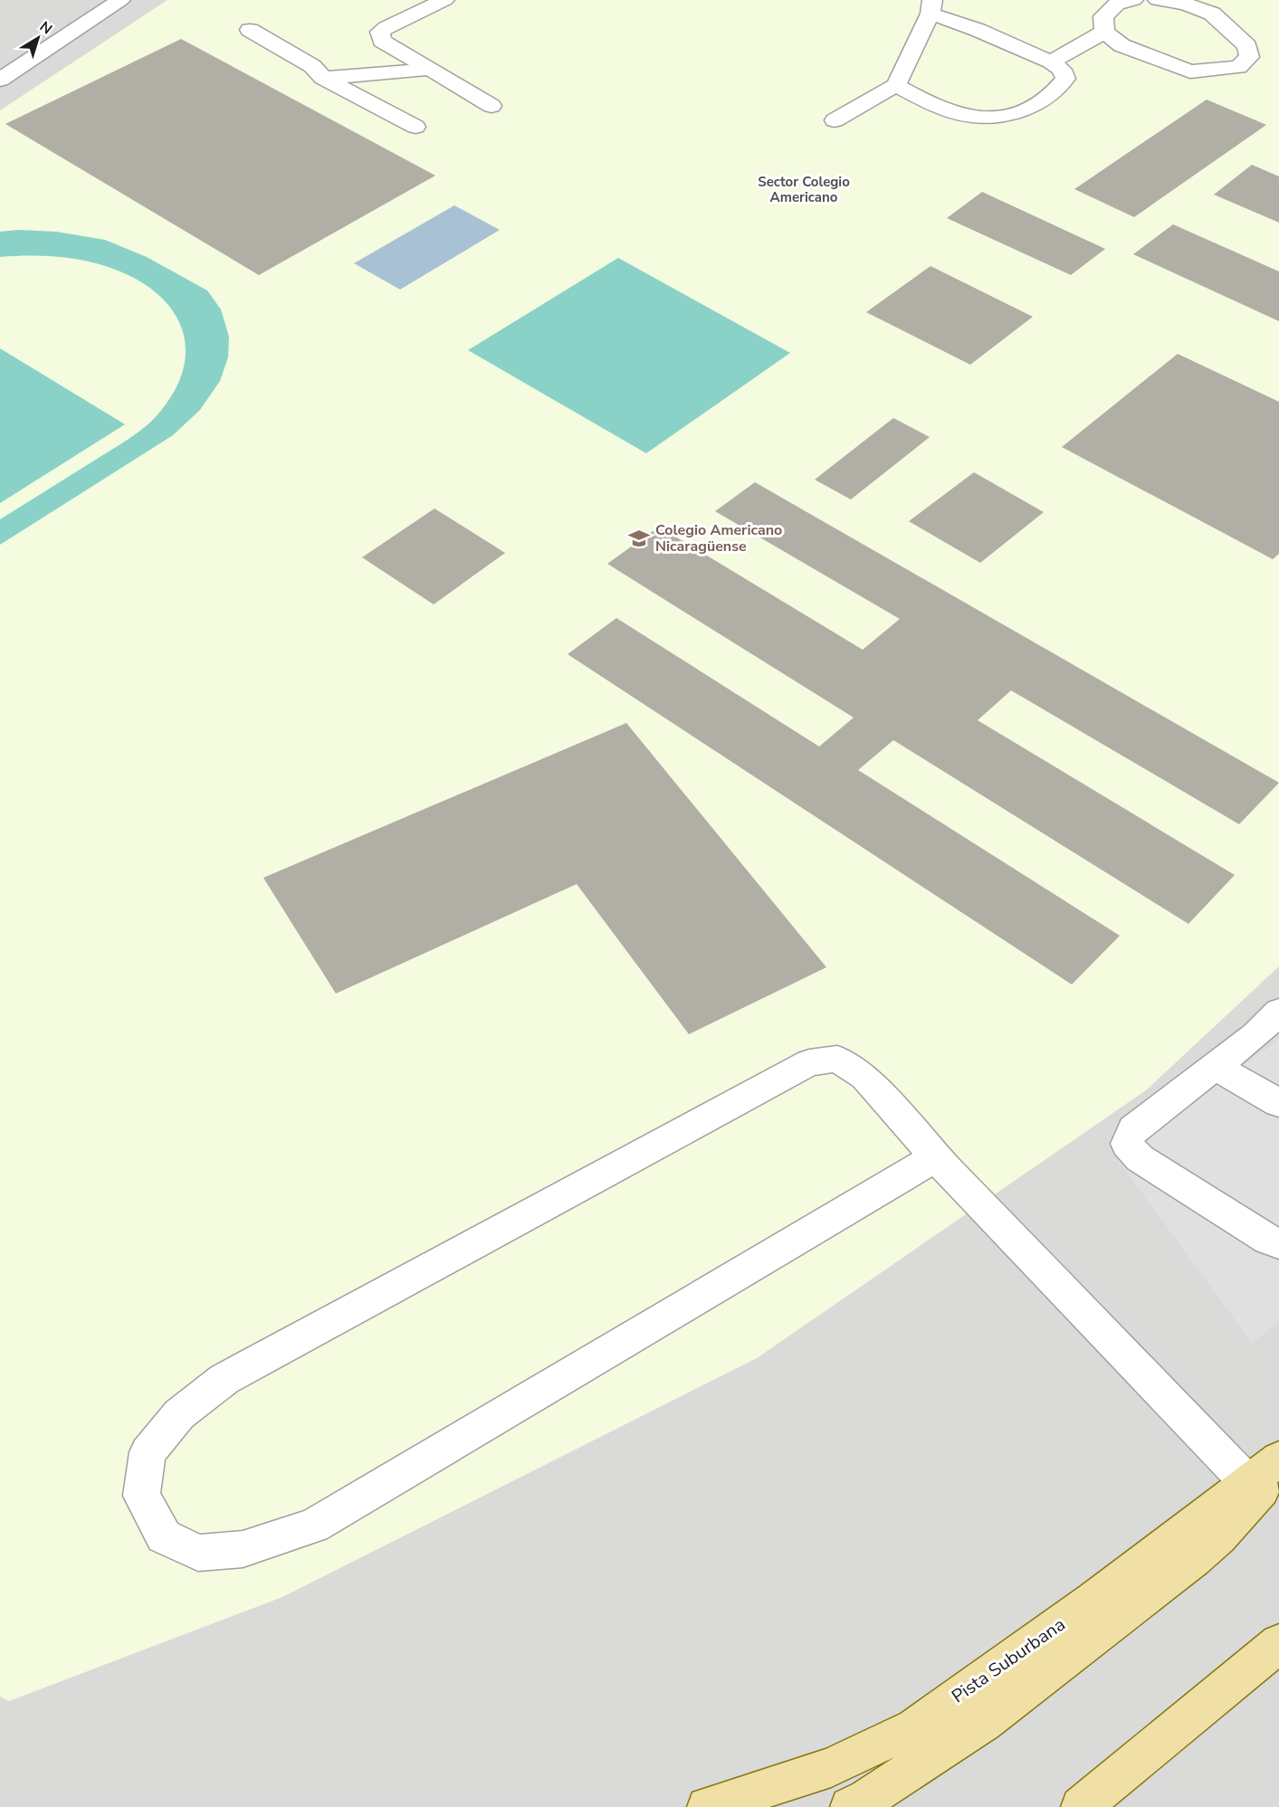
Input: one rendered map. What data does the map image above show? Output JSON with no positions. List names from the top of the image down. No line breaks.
{"streets":{"main road":["Pista Suburbana"]},"districts":["Sector Colegio Americano"],"places":{"school or university":["Colegio Americano Nicaragüense"]},"north":"top right"}
